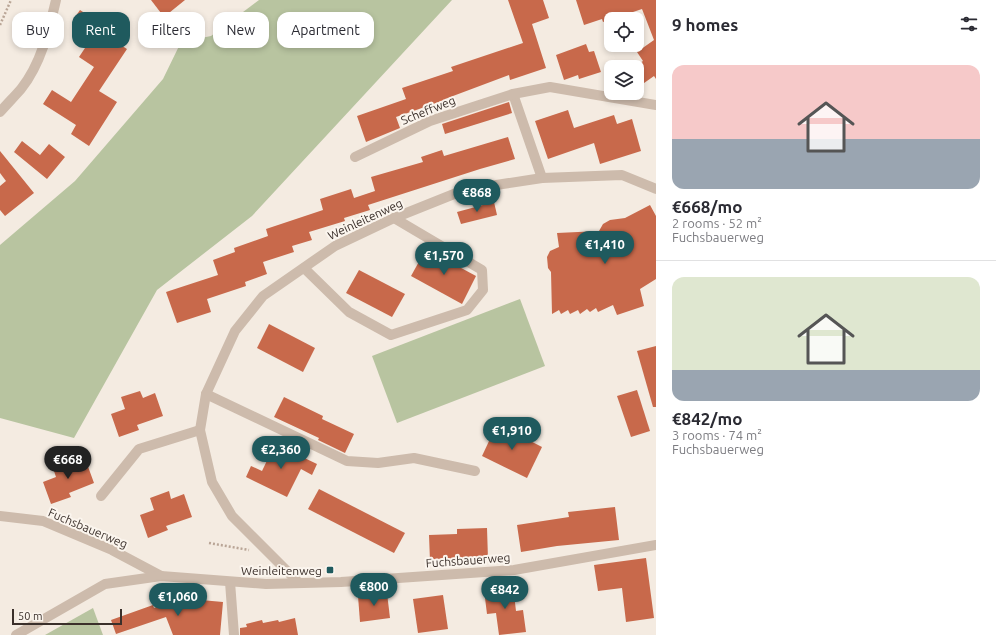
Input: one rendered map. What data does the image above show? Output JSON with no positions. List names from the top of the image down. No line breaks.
{"streets":{"street":["Scheffweg","Weinleitenweg","Fuchsbauerweg"]},"crossings":[["Weinleitenweg","Fuchsbauerweg"]],"places":{"transit":["Weinleitenweg"]},"scale_bar":"50 m","page":{"heading":"9 homes","chip":["Buy","Rent","Filters","New","Apartment"],"list":[{"name":"€668/mo","note":"2 rooms · 52 m² · Fuchsbauerweg"},{"name":"€842/mo","note":"3 rooms · 74 m² · Fuchsbauerweg"}],"price":["€868","€1,410","€1,570","€1,910","€2,360","€668","€800","€842","€1,060"],"scale":"50 m"}}
